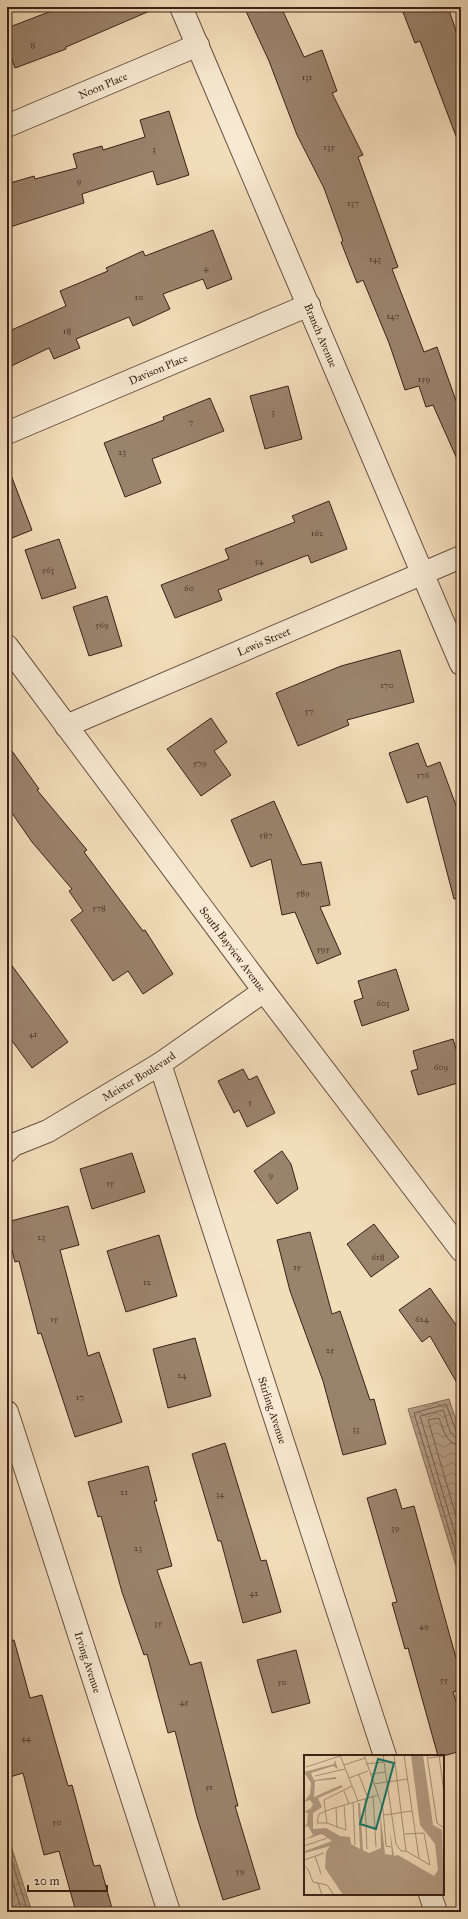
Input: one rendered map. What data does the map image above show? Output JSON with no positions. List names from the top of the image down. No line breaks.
{"streets":{"street":["Noon Place","Branch Avenue","Davison Place","Lewis Street","South Bayview Avenue","Meister Boulevard","Stirling Avenue","Irving Avenue"]},"crossings":[["Noon Place","Branch Avenue"],["Branch Avenue","Davison Place"],["Branch Avenue","Lewis Street"],["Lewis Street","South Bayview Avenue"],["South Bayview Avenue","Meister Boulevard"],["Meister Boulevard","Stirling Avenue"]],"house_numbers":["8","131","135","3","9","137","143","4","10","147","18","159","3","7","23","162","54","563","60","569","170","57","579","176","587","589","578","595","603","41","609","5","9","15","23","618","15","12","15","624","25","24","17","33","21","34","39","23","42","35","49","55","50","45","44","51","50","59"],"scale_bar":"20 m"}
